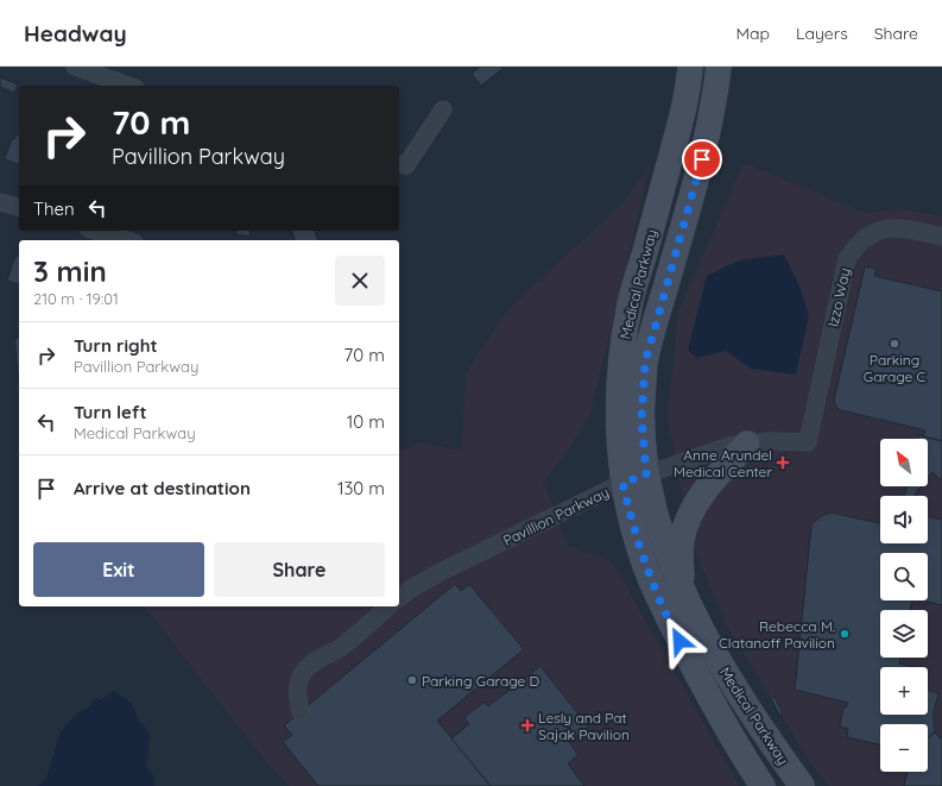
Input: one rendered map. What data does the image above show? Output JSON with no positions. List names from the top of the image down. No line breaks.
{"streets":{"main road":["Medical Parkway"],"street":["Izzo Way","Pavillion Parkway"]},"crossings":[["Medical Parkway","Pavillion Parkway"],["Izzo Way","Pavillion Parkway"]],"places":{"other":["Parking Garage C","Rebecca M. Clatanoff Pavilion","Parking Garage D"],"health":["Anne Arundel Medical Center","Lesly and Pat Sajak Pavilion"]},"north":"top left","page":{"header":"Headway","nav":["Map","Layers","Share"],"turn":["70 m","Pavillion Parkway"],"then":"Then","heading":["3 min","210 m · 19:01"],"list":[{"name":"Turn right","note":"Pavillion Parkway","value":"70 m"},{"name":"Turn left","note":"Medical Parkway","value":"10 m"},{"name":"Arrive at destination","value":"130 m"}],"map_buttons":["+","−"],"buttons":["Exit","Share"]}}
